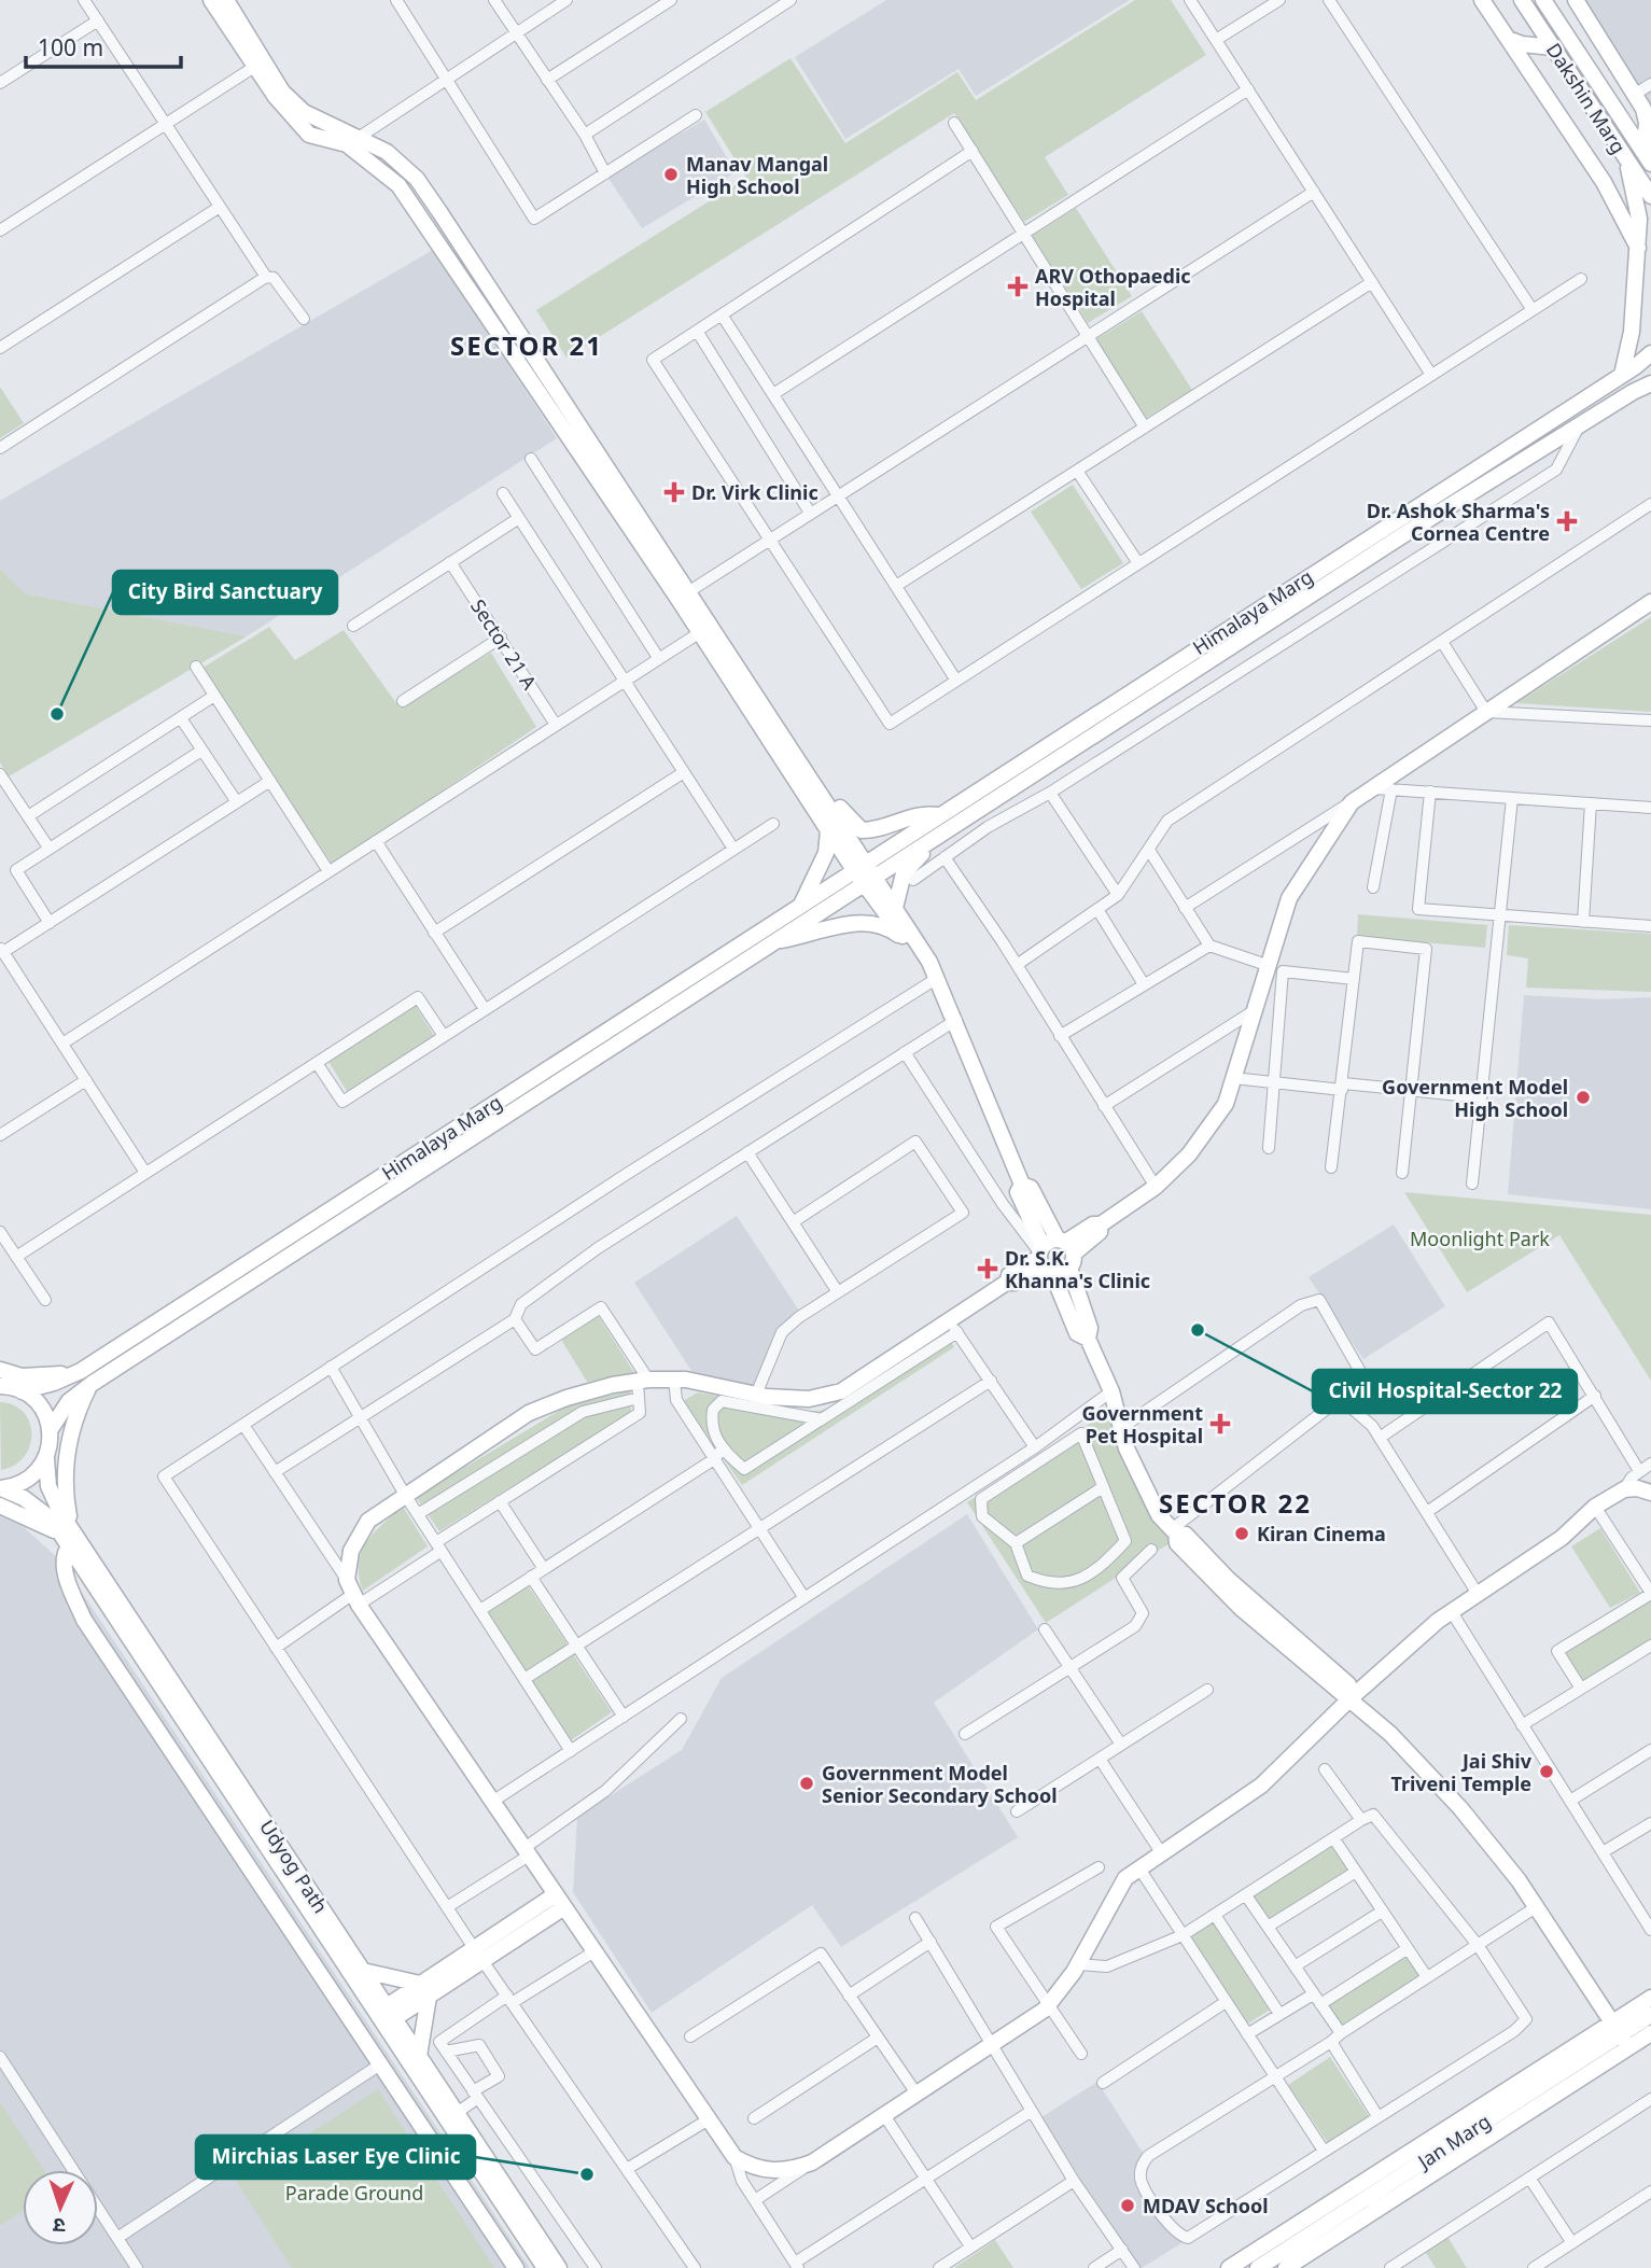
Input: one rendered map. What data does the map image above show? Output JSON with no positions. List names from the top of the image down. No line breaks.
{"streets":{"street":["Dakshin Marg","Himalaya Marg","Sector 21 A","Udyog Path","Jan Marg"]},"crossings":[["Himalaya Marg","Udyog Path"]],"districts":["SECTOR 21","SECTOR 22"],"parks":["Moonlight Park","Parade Ground"],"places":{"other":["Manav Mangal High School","City Bird Sanctuary","Government Model High School","Civil Hospital-Sector 22","Kiran Cinema","Jai Shiv Triveni Temple","Government Model Senior Secondary School","Mirchias Laser Eye Clinic","MDAV School"],"health":["ARV Othopaedic Hospital","Dr. Virk Clinic","Dr. Ashok Sharma's Cornea Centre","Dr. S.K. Khanna's Clinic","Government Pet Hospital"]},"scale_bar":"100 m","north":"bottom"}
